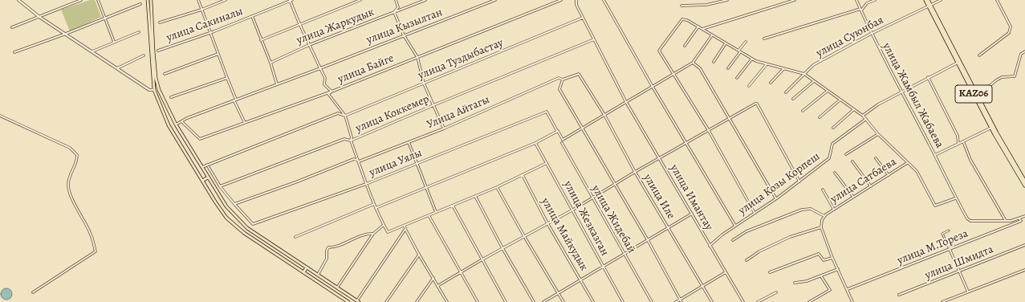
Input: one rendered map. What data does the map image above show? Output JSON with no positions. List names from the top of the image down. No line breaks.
{"streets":{"highway":["KАZ06"],"street":["улица Сакиналы","улица Жаркудык","улица Кызылтан","улица Суюнбая","улица Туздыбастау","улица Байге","улица Жамбыл Жабаева","Улица Айтагы","улица Коккемер","улица Уялы","улица Сатбаева","улица Козы Корпеш","улица Иле","улица Имантау","улица Жезказган","улица Жидебай","улица Майкудык","улица М.Тореза","улица Шмидта"]},"crossings":[["улица Кызылтан","улица Байге"],["улица Суюнбая","KАZ06"],["улица Суюнбая","улица Жамбыл Жабаева"],["улица Туздыбастау","улица Имантау"],["улица Жамбыл Жабаева","улица Сатбаева"],["Улица Айтагы","улица Уялы"],["улица Коккемер","улица Имантау"],["улица Козы Корпеш","улица Имантау"],["улица Иле","улица Имантау"]]}
